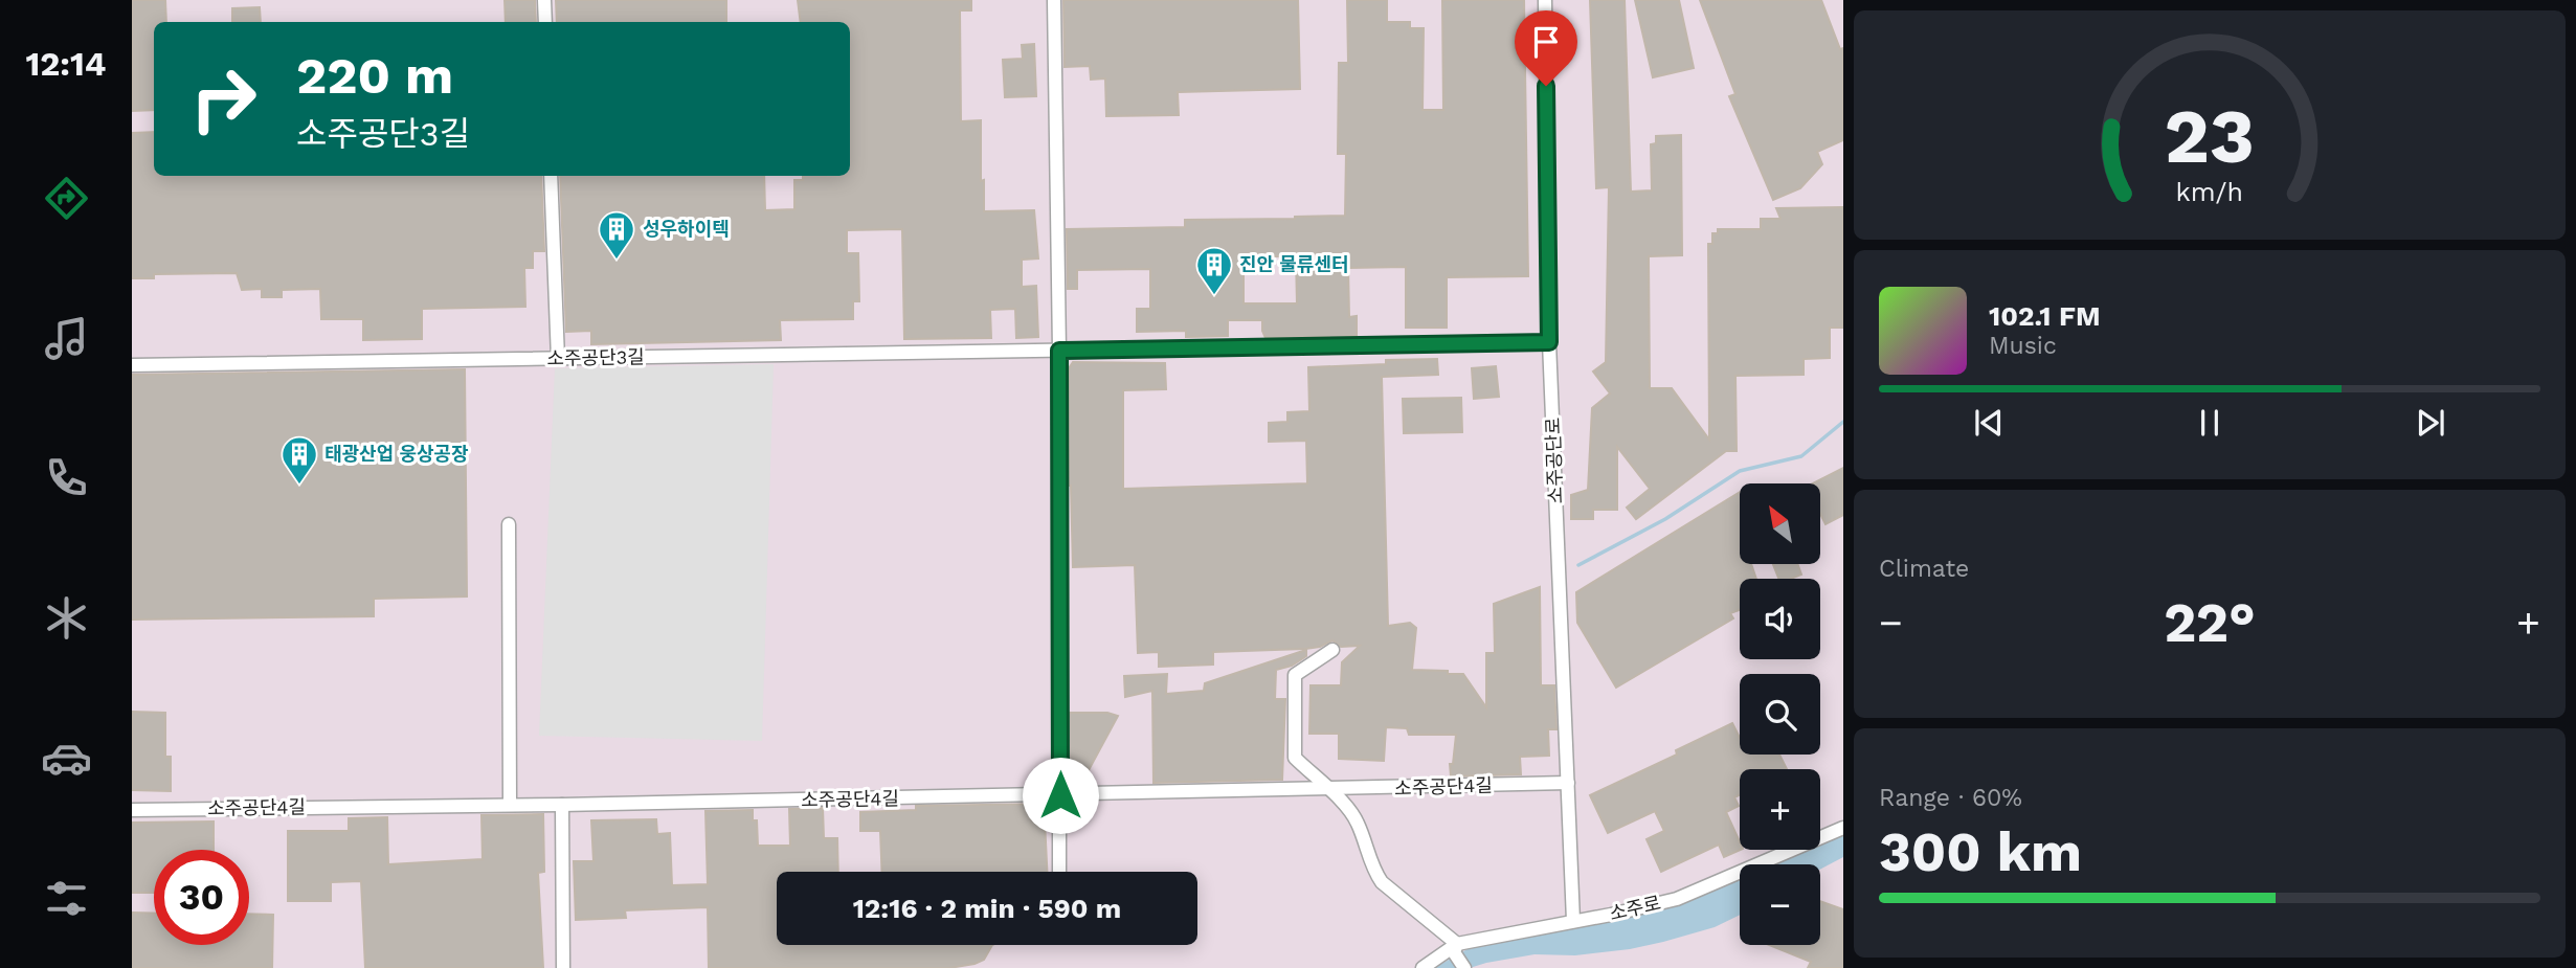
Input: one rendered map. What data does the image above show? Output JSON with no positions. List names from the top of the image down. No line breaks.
{"streets":{"street":["소주공단3길","소주공단로","소주공단4길","소주로"]},"crossings":[["소주공단3길","소주공단로"],["소주공단로","소주공단4길"],["소주공단로","소주로"]],"places":{"building":["성우하이텍","진안 물류센터","태광산업 웅상공장"]},"north":"top left","page":{"tabs":"12:14","turn":["220 m","소주공단3길"],"song":["102.1 FM","Music"],"map_buttons":["+","−"],"tile":["Climate",["Range · 60%","300 km"]],"heat":["−","22°","+"],"limit":"30","trip":"12:16 · 2 min · 590 m","gauge":["23","km/h"]}}
